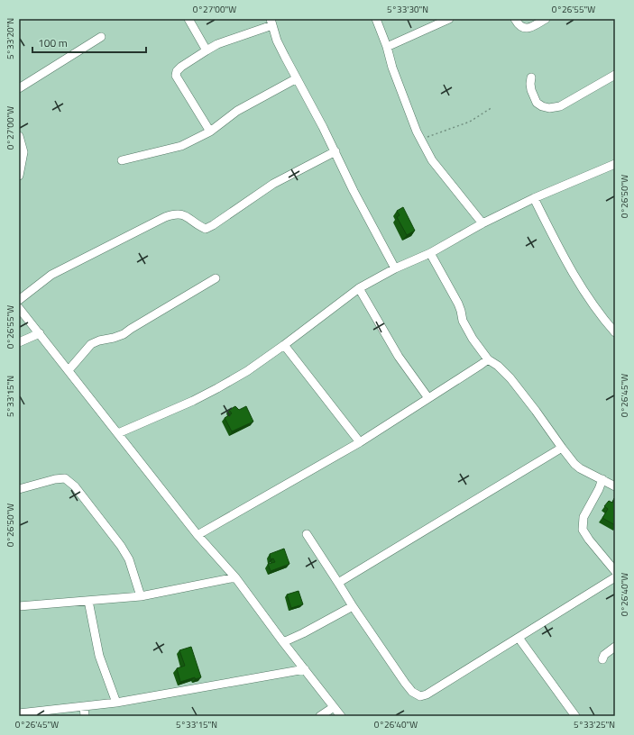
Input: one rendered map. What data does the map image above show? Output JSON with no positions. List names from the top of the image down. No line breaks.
{"scale_bar":"100 m","coordinates":["0°27'00\"W","5°33'30\"N","0°26'55\"W","5°33'20\"N","0°26'50\"W","0°26'45\"W","5°33'15\"N","0°26'40\"W","5°33'25\"N"]}
